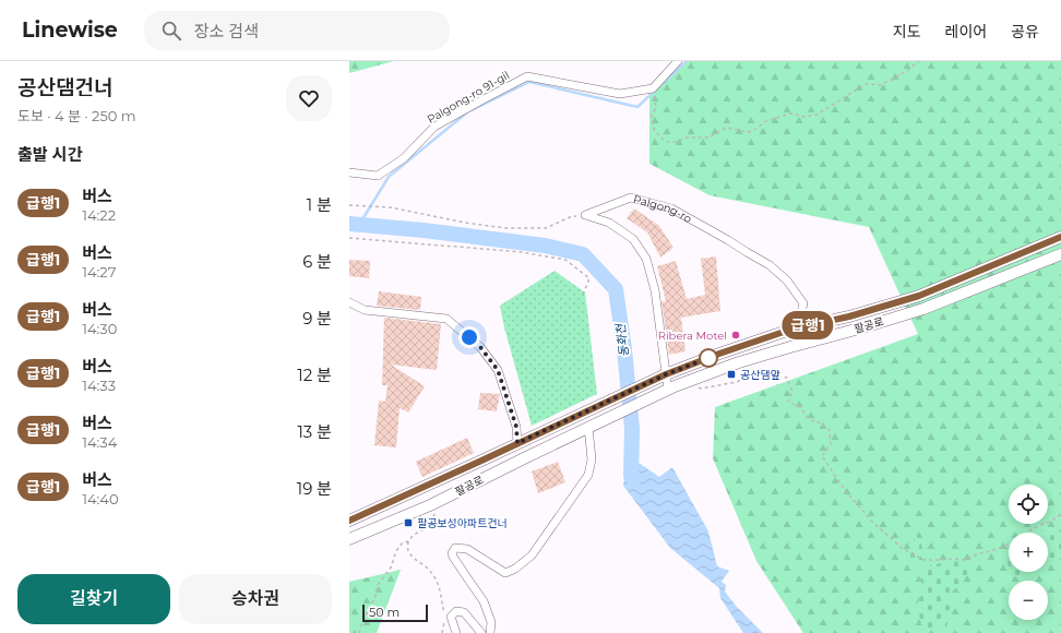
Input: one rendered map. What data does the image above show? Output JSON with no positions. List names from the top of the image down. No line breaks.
{"streets":{"main road":["팔공로"],"street":["Palgong-ro 91-gil","Palgong-ro"]},"water":["동화천"],"places":{"other":["Ribera Motel"],"transit":["공산댐앞","팔공보성아파트건너"]},"lines":["bus line 급행1"],"scale_bar":"50 m","page":{"header":"Linewise","search":"장소 검색","nav":["지도","레이어","공유"],"heading":[["공산댐건너","도보 · 4 분 · 250 m"],"출발 시간"],"on_map":"급행1","list":[{"mark":"급행1","name":"버스","note":"14:22","value":"1 분"},{"mark":"급행1","name":"버스","note":"14:27","value":"6 분"},{"mark":"급행1","name":"버스","note":"14:30","value":"9 분"},{"mark":"급행1","name":"버스","note":"14:33","value":"12 분"},{"mark":"급행1","name":"버스","note":"14:34","value":"13 분"},{"mark":"급행1","name":"버스","note":"14:40","value":"19 분"}],"map_buttons":["+","−"],"buttons":["길찾기","승차권"],"scale":"50 m"}}
